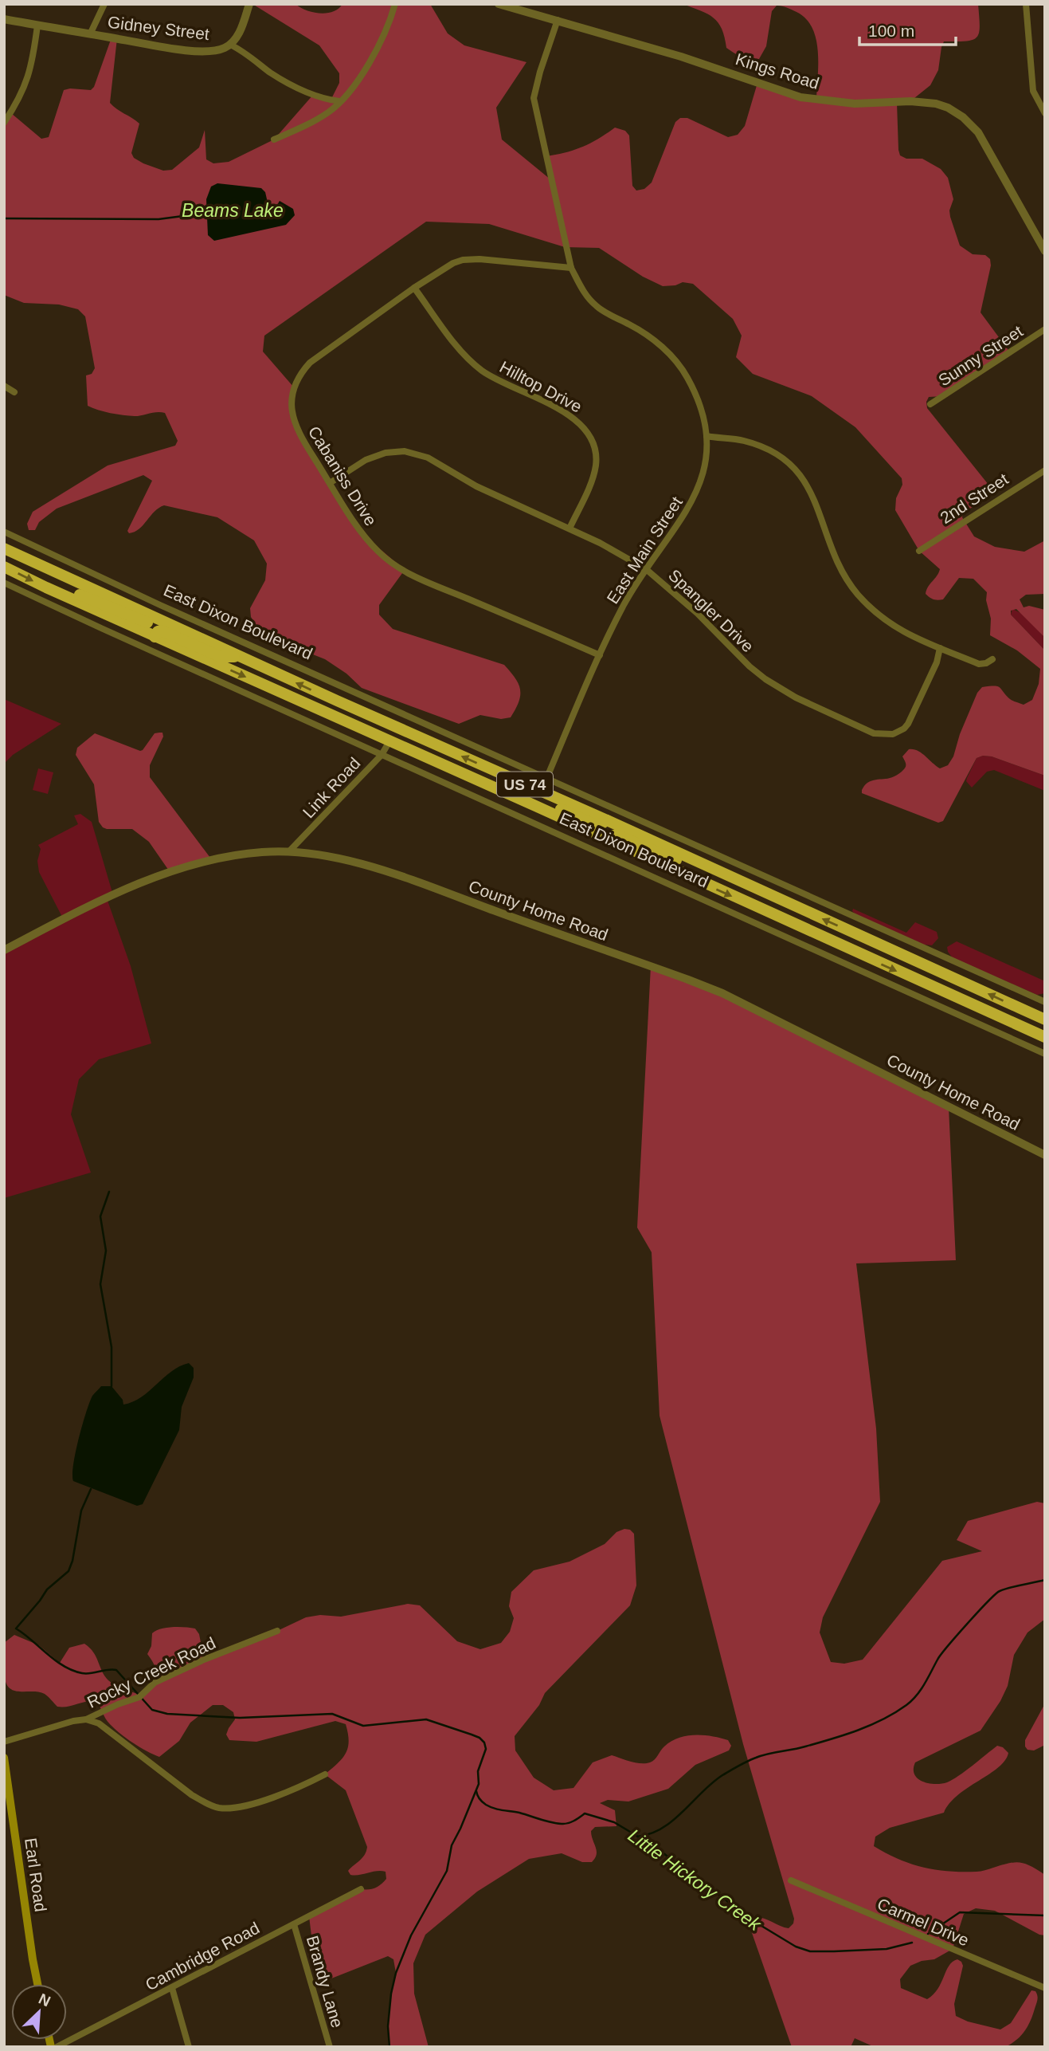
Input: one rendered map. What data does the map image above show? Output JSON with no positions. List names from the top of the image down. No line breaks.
{"streets":{"highway":["East Dixon Boulevard","US 74"],"main road":["Earl Road"],"street":["Gidney Street","Kings Road","Sunny Street","Hilltop Drive","Cabaniss Drive","2nd Street","East Main Street","Spangler Drive","Link Road","County Home Road","Rocky Creek Road","Carmel Drive","Cambridge Road","Brandy Lane"]},"crossings":[["Kings Road","East Main Street"],["Hilltop Drive","Cabaniss Drive"],["Hilltop Drive","Spangler Drive"],["Cabaniss Drive","East Main Street"],["Cabaniss Drive","Spangler Drive"],["East Main Street","Spangler Drive"],["East Main Street","East Dixon Boulevard"],["East Dixon Boulevard","Link Road"],["Link Road","County Home Road"],["Cambridge Road","Brandy Lane"]],"water":["Beams Lake","Little Hickory Creek"],"scale_bar":"100 m","north":"top right"}
